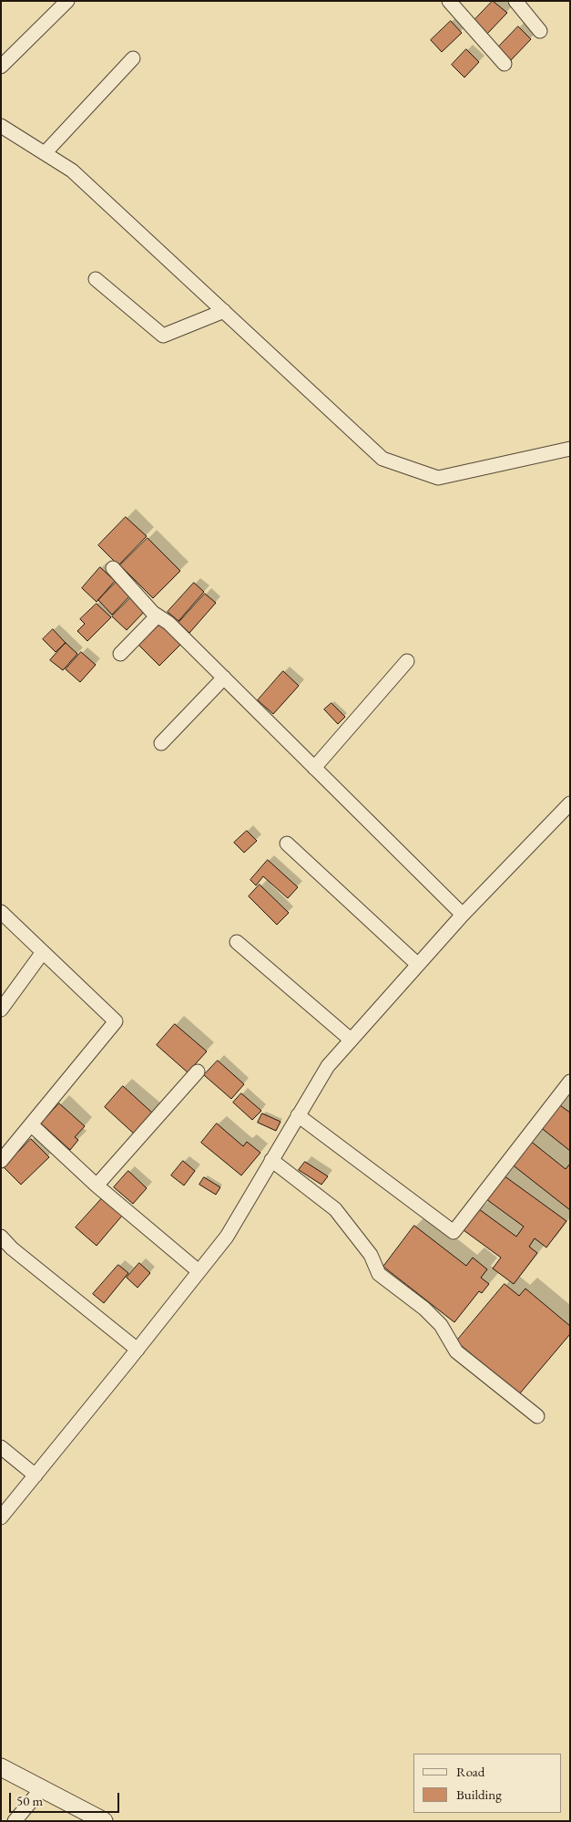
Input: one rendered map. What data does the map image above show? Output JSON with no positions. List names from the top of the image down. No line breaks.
{"legend":["Road","Building"],"scale_bar":"50 m"}
